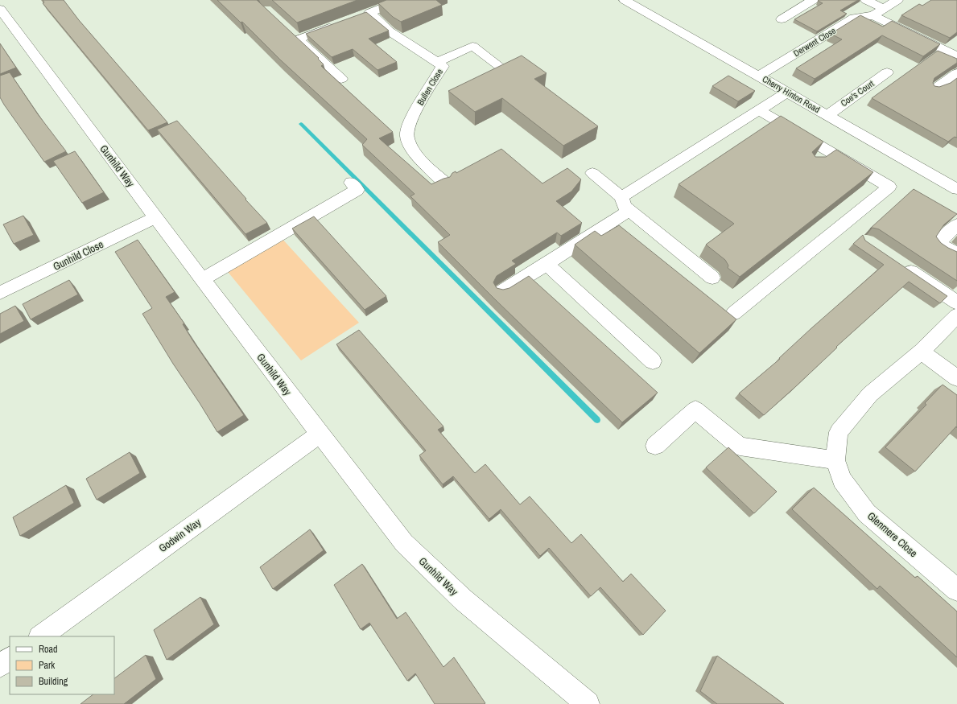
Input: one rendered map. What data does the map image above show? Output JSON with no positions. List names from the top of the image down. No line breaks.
{"streets":{"street":["Derwent Close","Bullen Close","Coe's Court","Cherry Hinton Road","Gunhild Way","Gunhild Close","Glenmere Close","Godwin Way"]},"crossings":[["Derwent Close","Cherry Hinton Road"],["Coe's Court","Cherry Hinton Road"],["Gunhild Way","Gunhild Close"],["Gunhild Way","Godwin Way"]],"legend":["Road","Park","Building"]}
